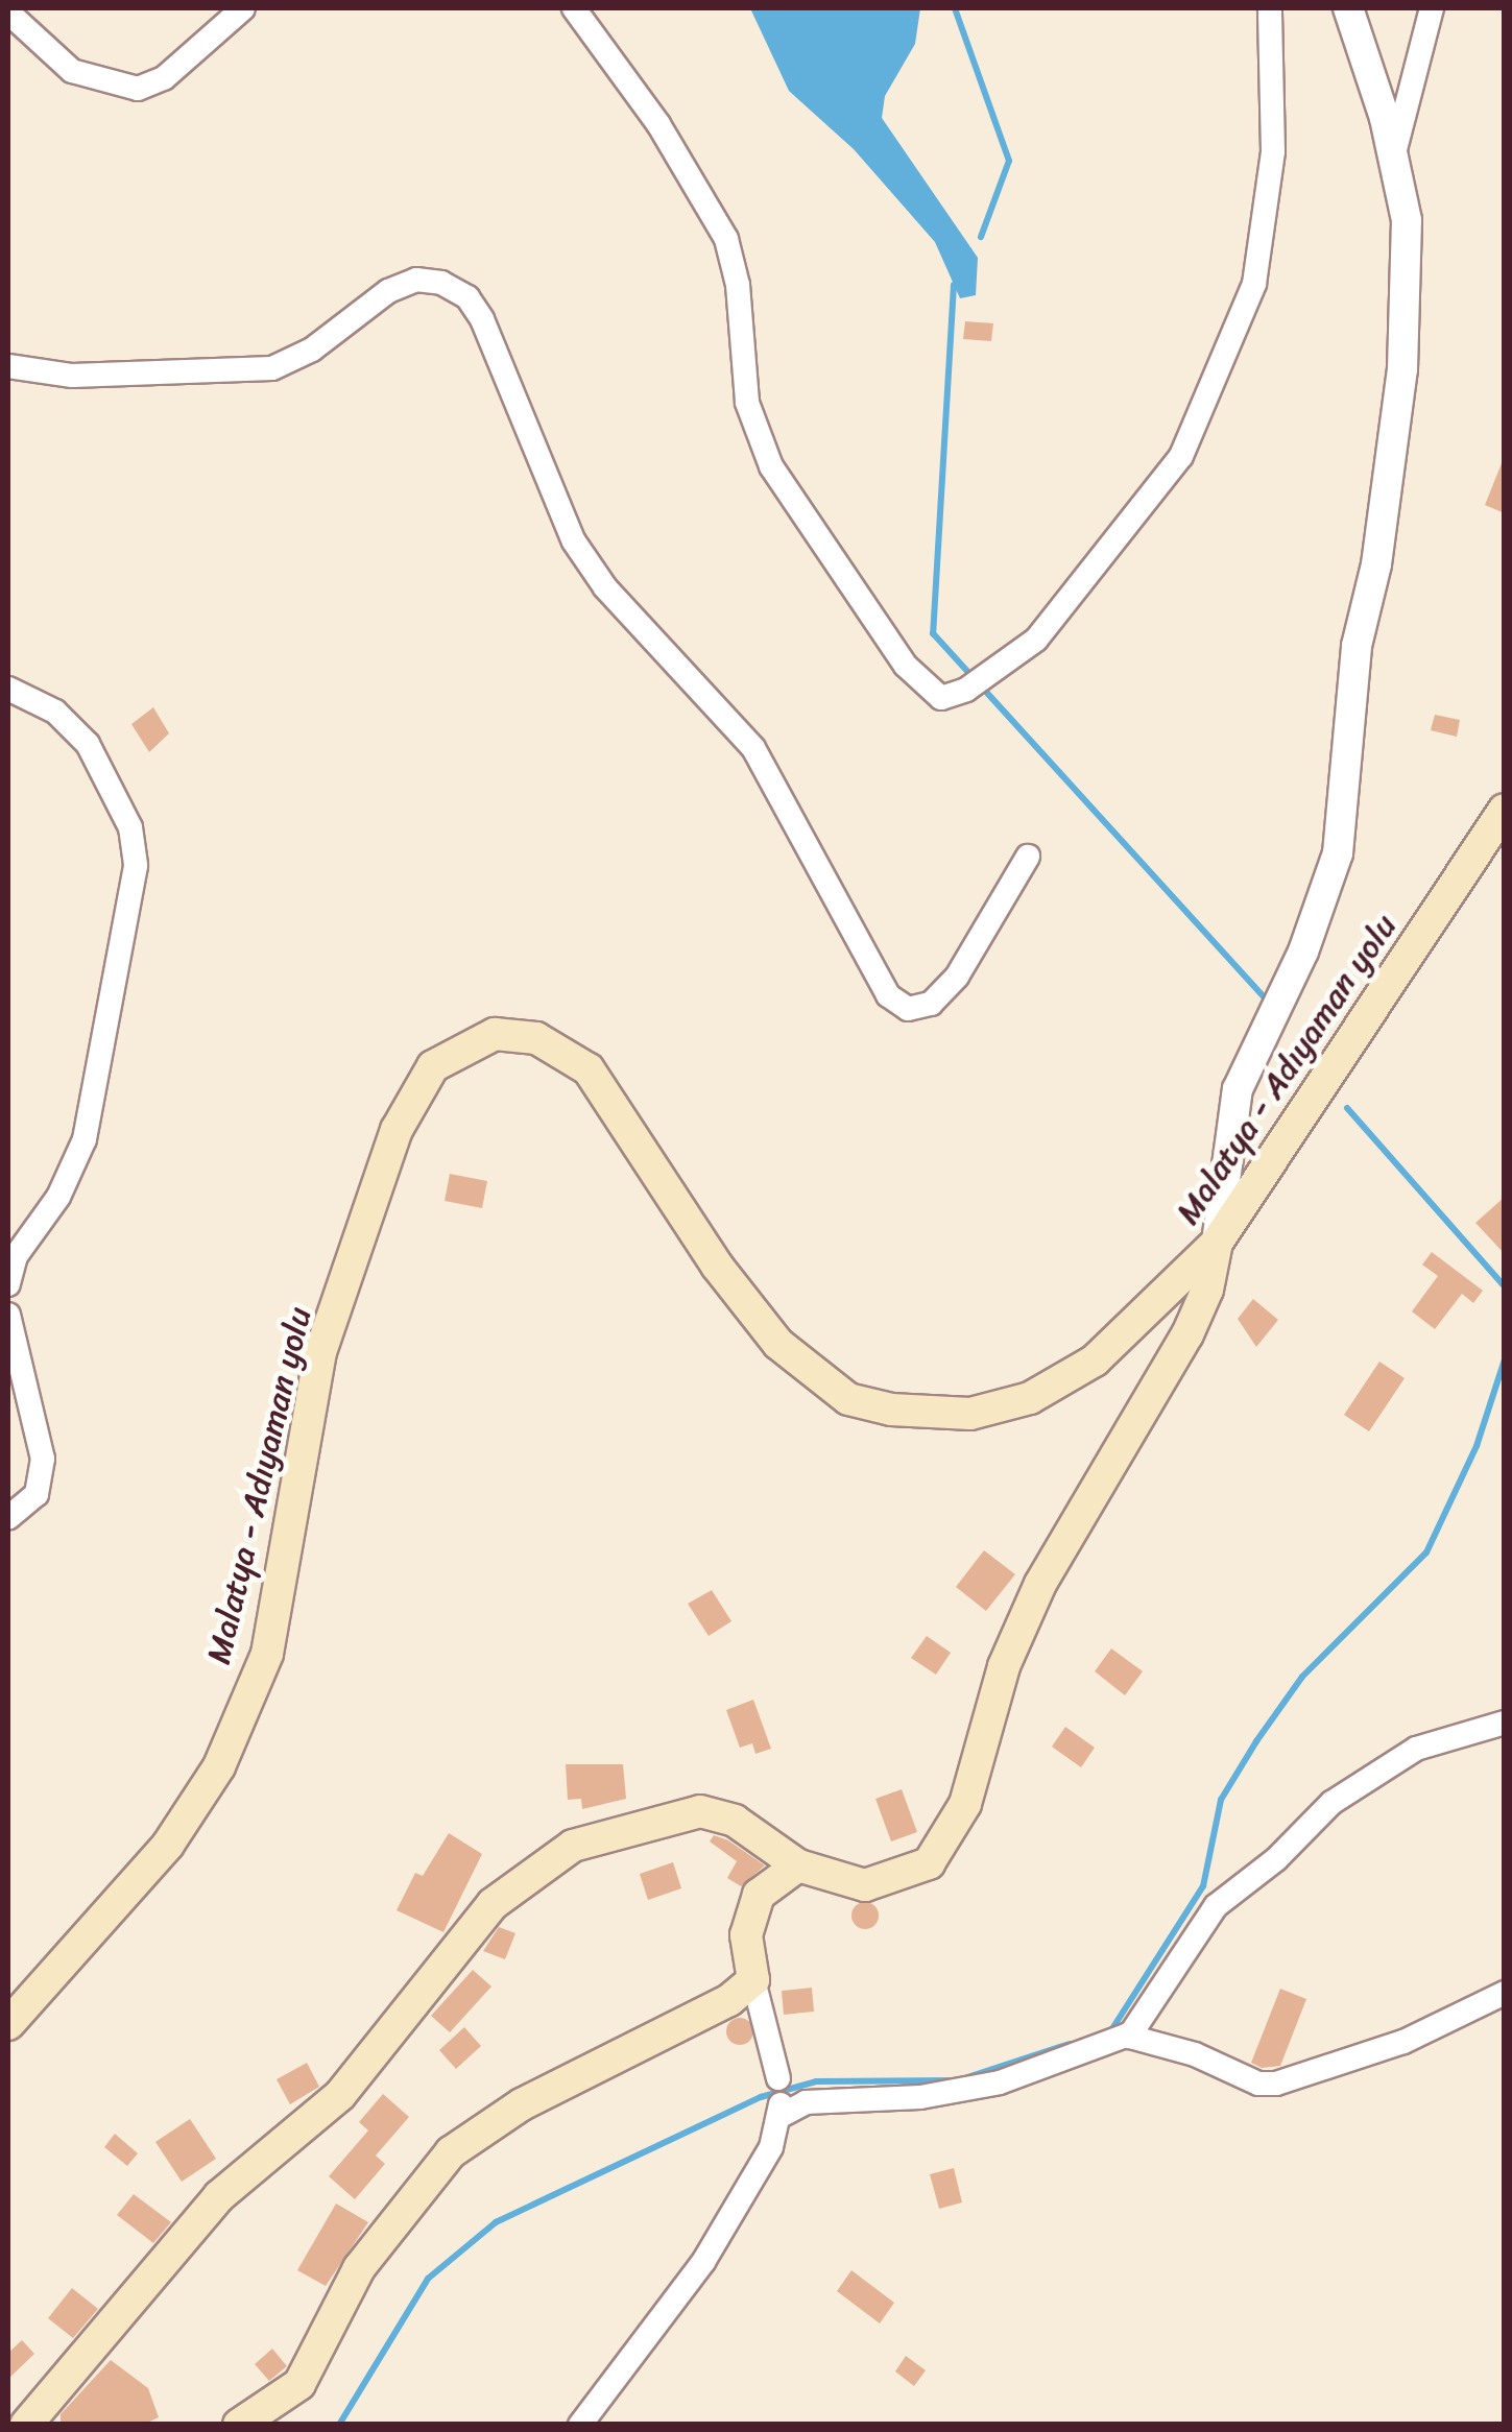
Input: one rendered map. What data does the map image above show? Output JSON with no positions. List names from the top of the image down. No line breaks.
{"streets":{"main road":["Malatya - Adıyaman yolu"]}}
